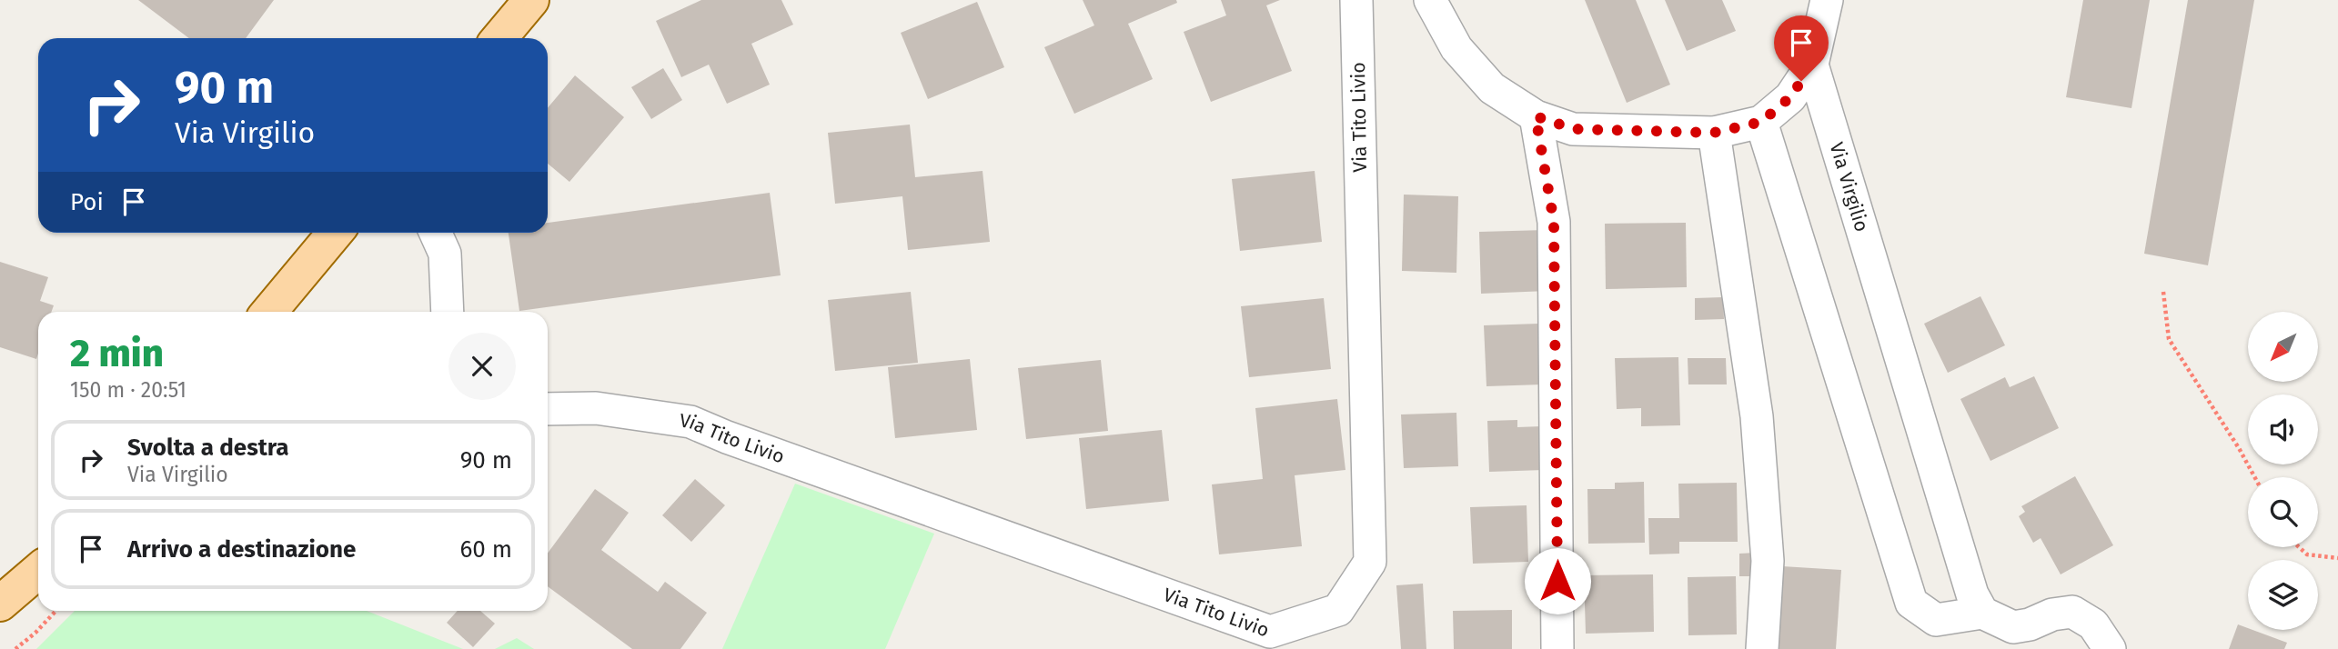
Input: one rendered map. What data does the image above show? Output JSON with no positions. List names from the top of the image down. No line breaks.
{"streets":{"street":["Via Tito Livio","Via Virgilio"]},"north":"bottom left","page":{"turn":["90 m","Via Virgilio"],"then":"Poi","heading":["2 min","150 m · 20:51"],"list":[{"name":"Svolta a destra","note":"Via Virgilio","value":"90 m"},{"name":"Arrivo a destinazione","value":"60 m"}]}}
